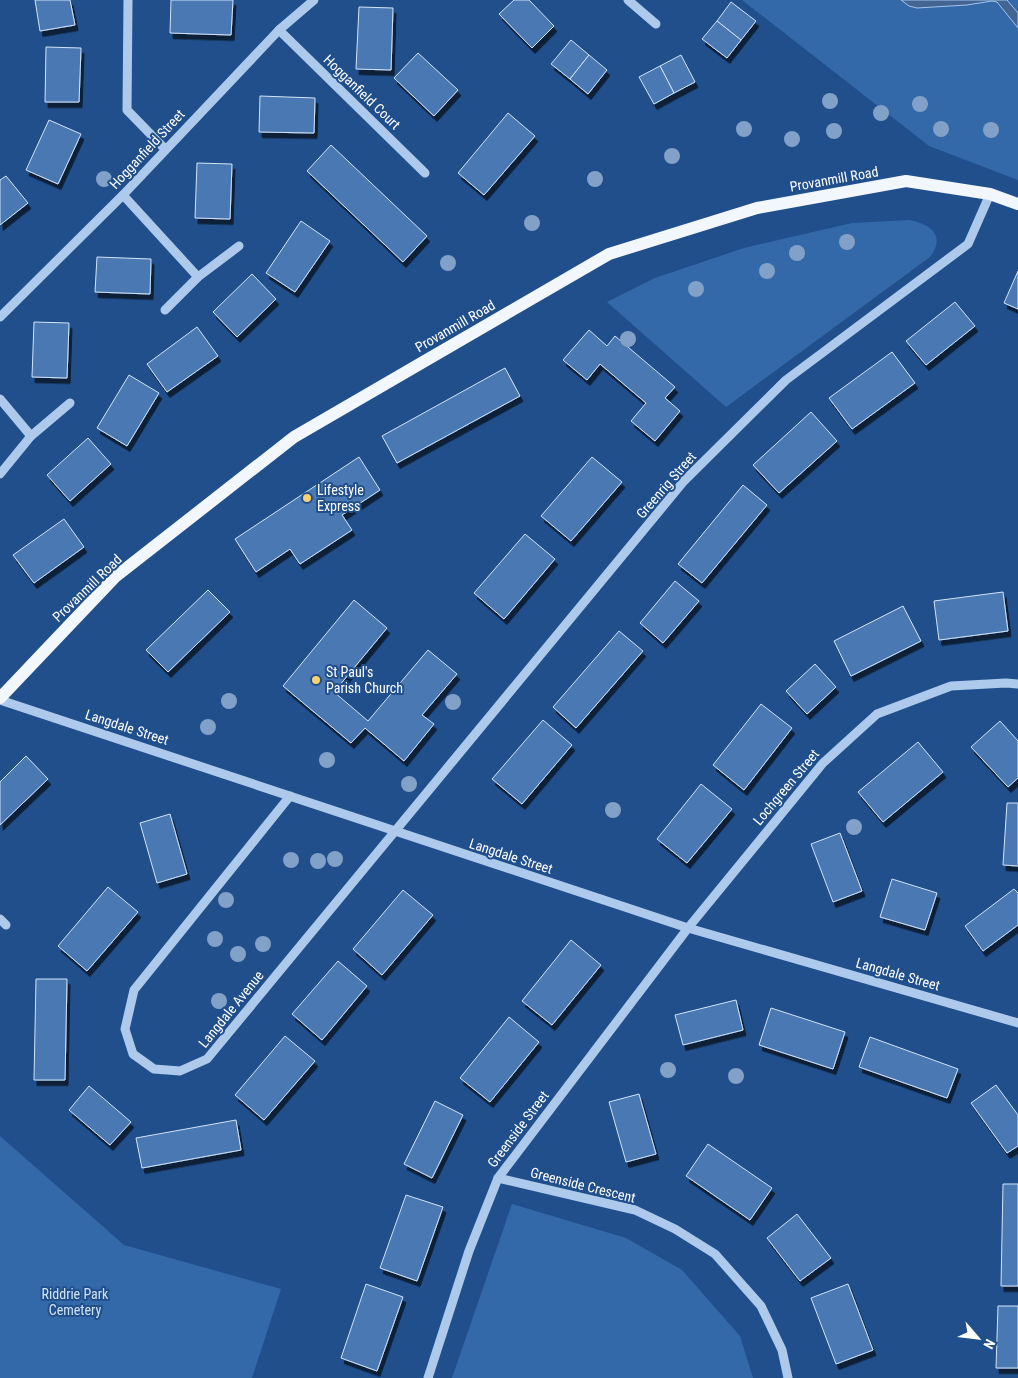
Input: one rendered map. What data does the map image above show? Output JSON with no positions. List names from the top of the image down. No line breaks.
{"streets":{"main road":["Provanmill Road"],"street":["Hogganfield Court","Hogganfield Street","Greenrig Street","Langdale Street","Lochgreen Street","Langdale Avenue","Greenside Street","Greenside Crescent"]},"crossings":[["Hogganfield Court","Hogganfield Street"],["Provanmill Road","Greenrig Street"],["Provanmill Road","Langdale Street"],["Greenrig Street","Langdale Street"],["Greenrig Street","Langdale Avenue"],["Langdale Street","Lochgreen Street"],["Langdale Street","Langdale Avenue"],["Langdale Street","Greenside Street"],["Lochgreen Street","Greenside Street"],["Greenside Street","Greenside Crescent"]],"parks":["Riddrie Park Cemetery"],"places":["Lifestyle Express","St Paul's Parish Church"],"north":"bottom right"}
